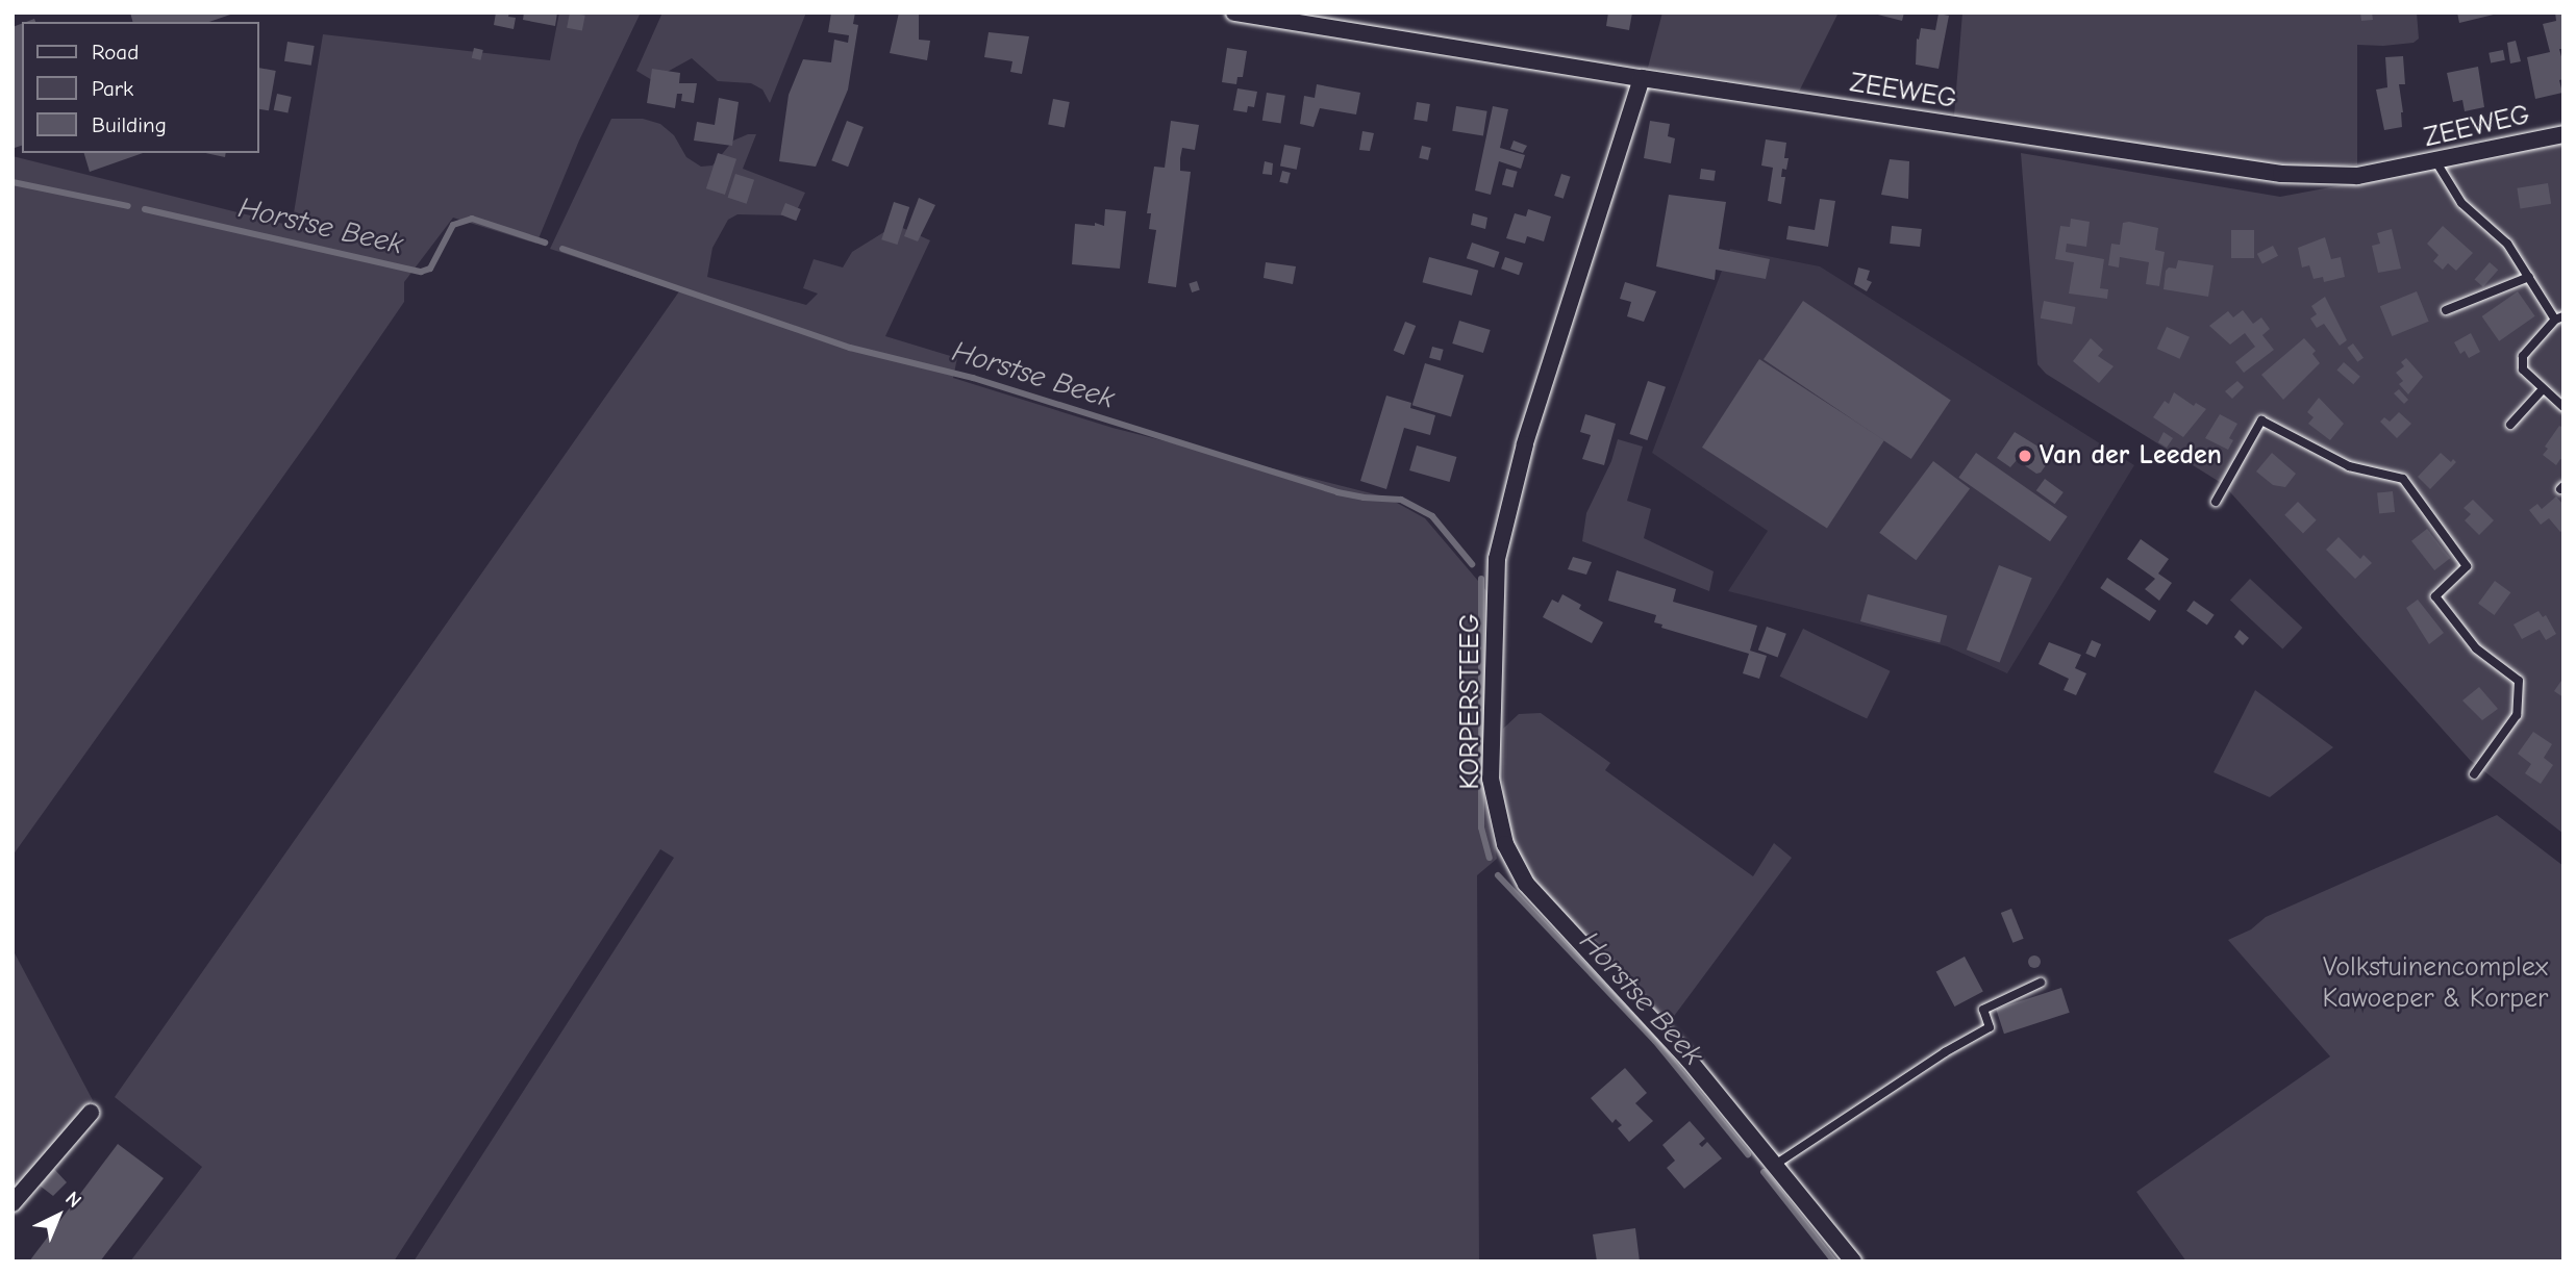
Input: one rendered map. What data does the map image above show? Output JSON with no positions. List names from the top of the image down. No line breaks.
{"streets":{"street":["ZEEWEG","KORPERSTEEG"]},"crossings":[["ZEEWEG","KORPERSTEEG"]],"water":["Horstse Beek"],"parks":["Volkstuinencomplex Kawoeper & Korper"],"places":["Van der Leeden"],"legend":["Road","Park","Building"],"north":"top right"}
